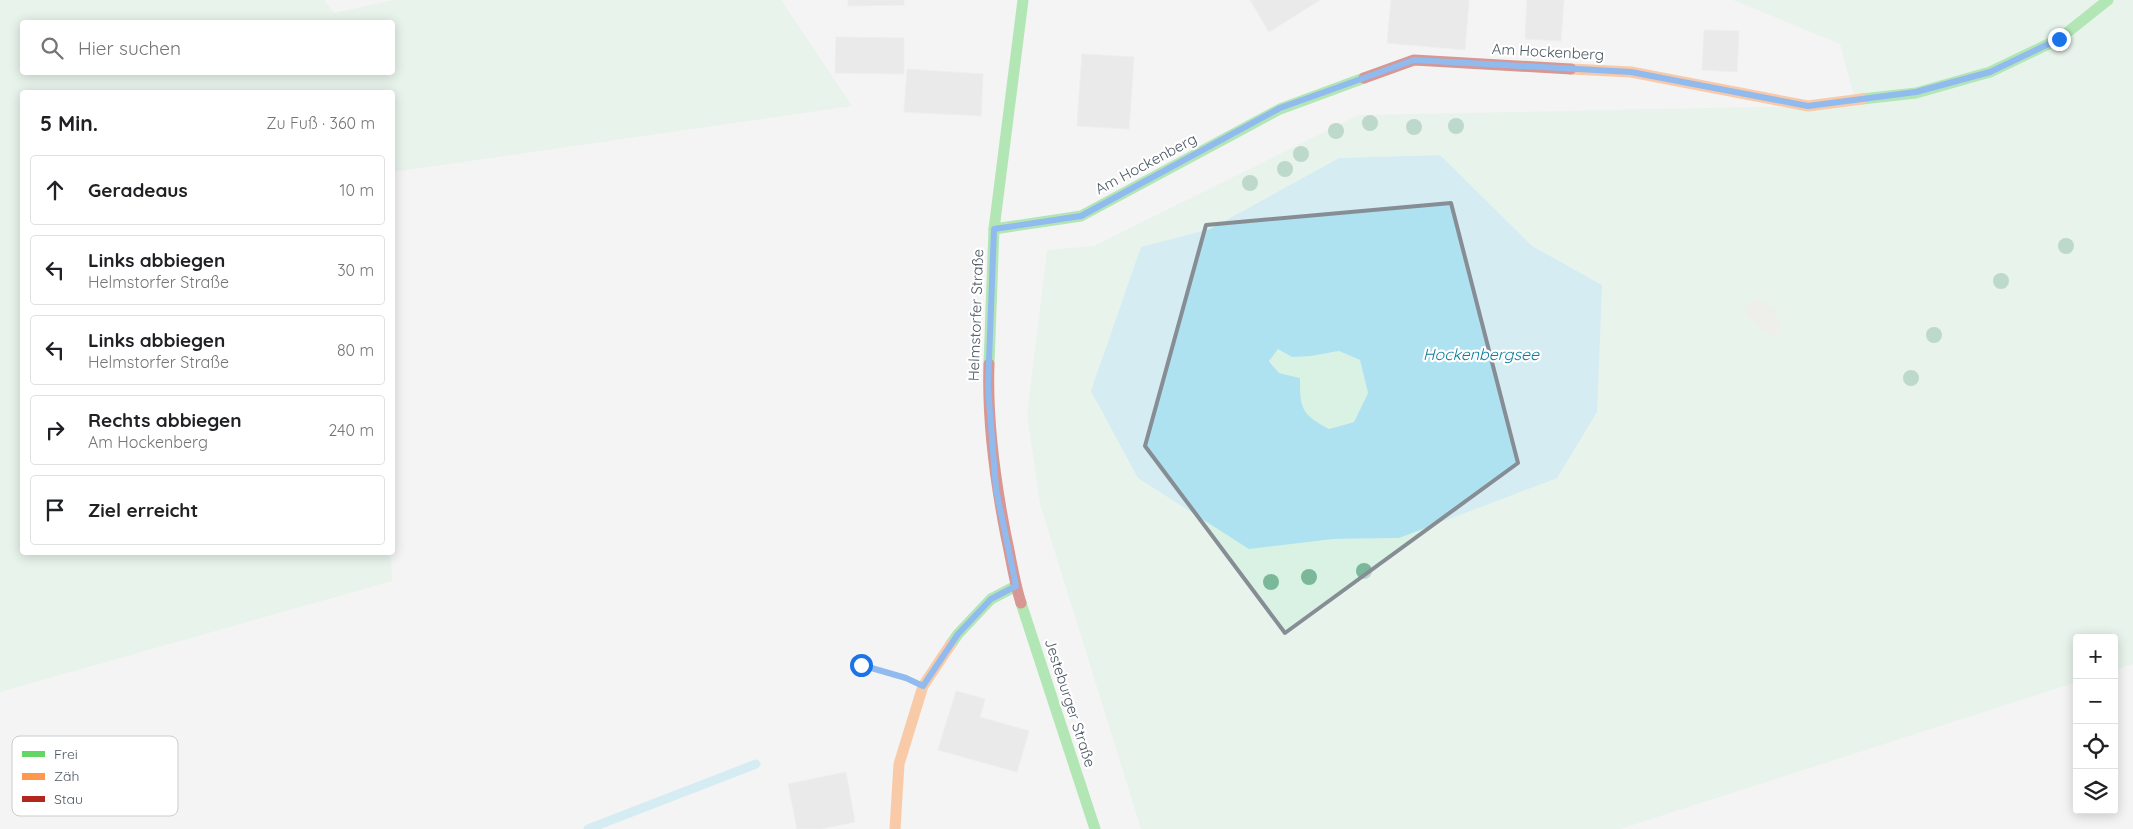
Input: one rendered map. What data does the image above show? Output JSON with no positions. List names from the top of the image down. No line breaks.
{"streets":{"street":["Am Hockenberg","Helmstorfer Straße","Jesteburger Straße"]},"crossings":[["Am Hockenberg","Helmstorfer Straße"],["Helmstorfer Straße","Jesteburger Straße"]],"water":["Hockenbergsee"],"legend":["Frei","Zäh","Stau"],"page":{"search":"Hier suchen","heading":["5 Min.","Zu Fuß · 360 m"],"list":[["Geradeaus","10 m"],["Links abbiegen","Helmstorfer Straße","30 m"],["Links abbiegen","Helmstorfer Straße","80 m"],["Rechts abbiegen","Am Hockenberg","240 m"],"Ziel erreicht"],"map_buttons":["+","−"]}}
